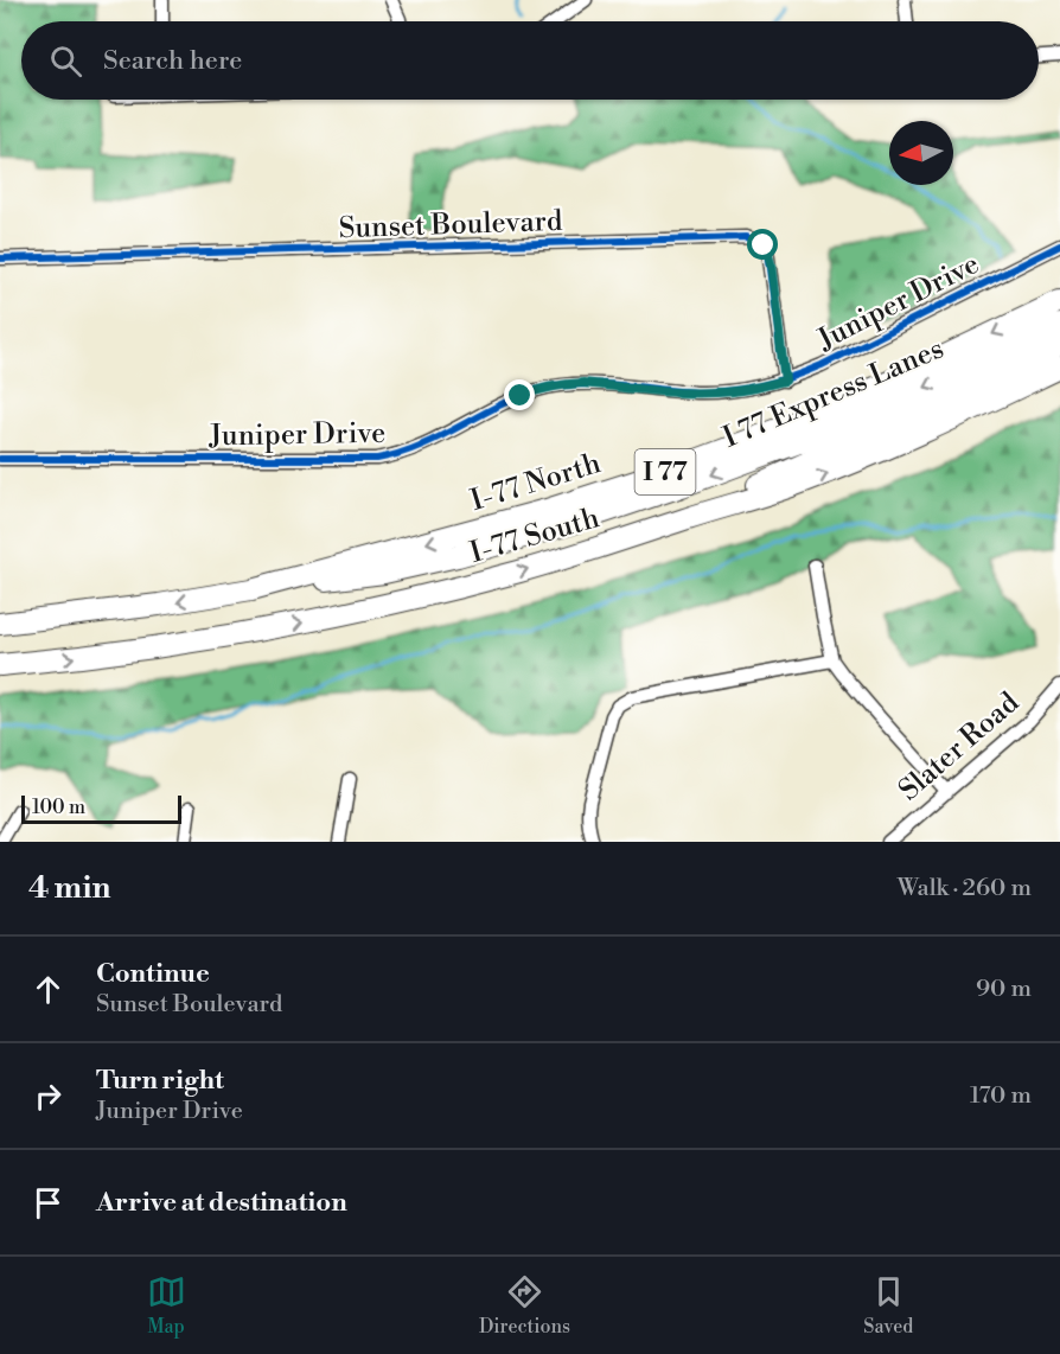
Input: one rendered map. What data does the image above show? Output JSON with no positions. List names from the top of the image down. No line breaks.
{"streets":{"highway":["I 77 Express Lanes","I 77","I-77 North","I-77 South"],"street":["Sunset Boulevard","Juniper Drive","Slater Road"]},"crossings":[["Sunset Boulevard","Juniper Drive"],["I 77 Express Lanes","I-77 North"],["I 77 Express Lanes","I-77 South"]],"one_way":["I-77 North","I-77 South"],"scale_bar":"100 m","north":"left","page":{"search":"Search here","scale":"100 m","heading":["4 min","Walk · 260 m"],"list":[["Continue","Sunset Boulevard","90 m"],["Turn right","Juniper Drive","170 m"],"Arrive at destination"],"nav":["Map","Directions","Saved"]}}
